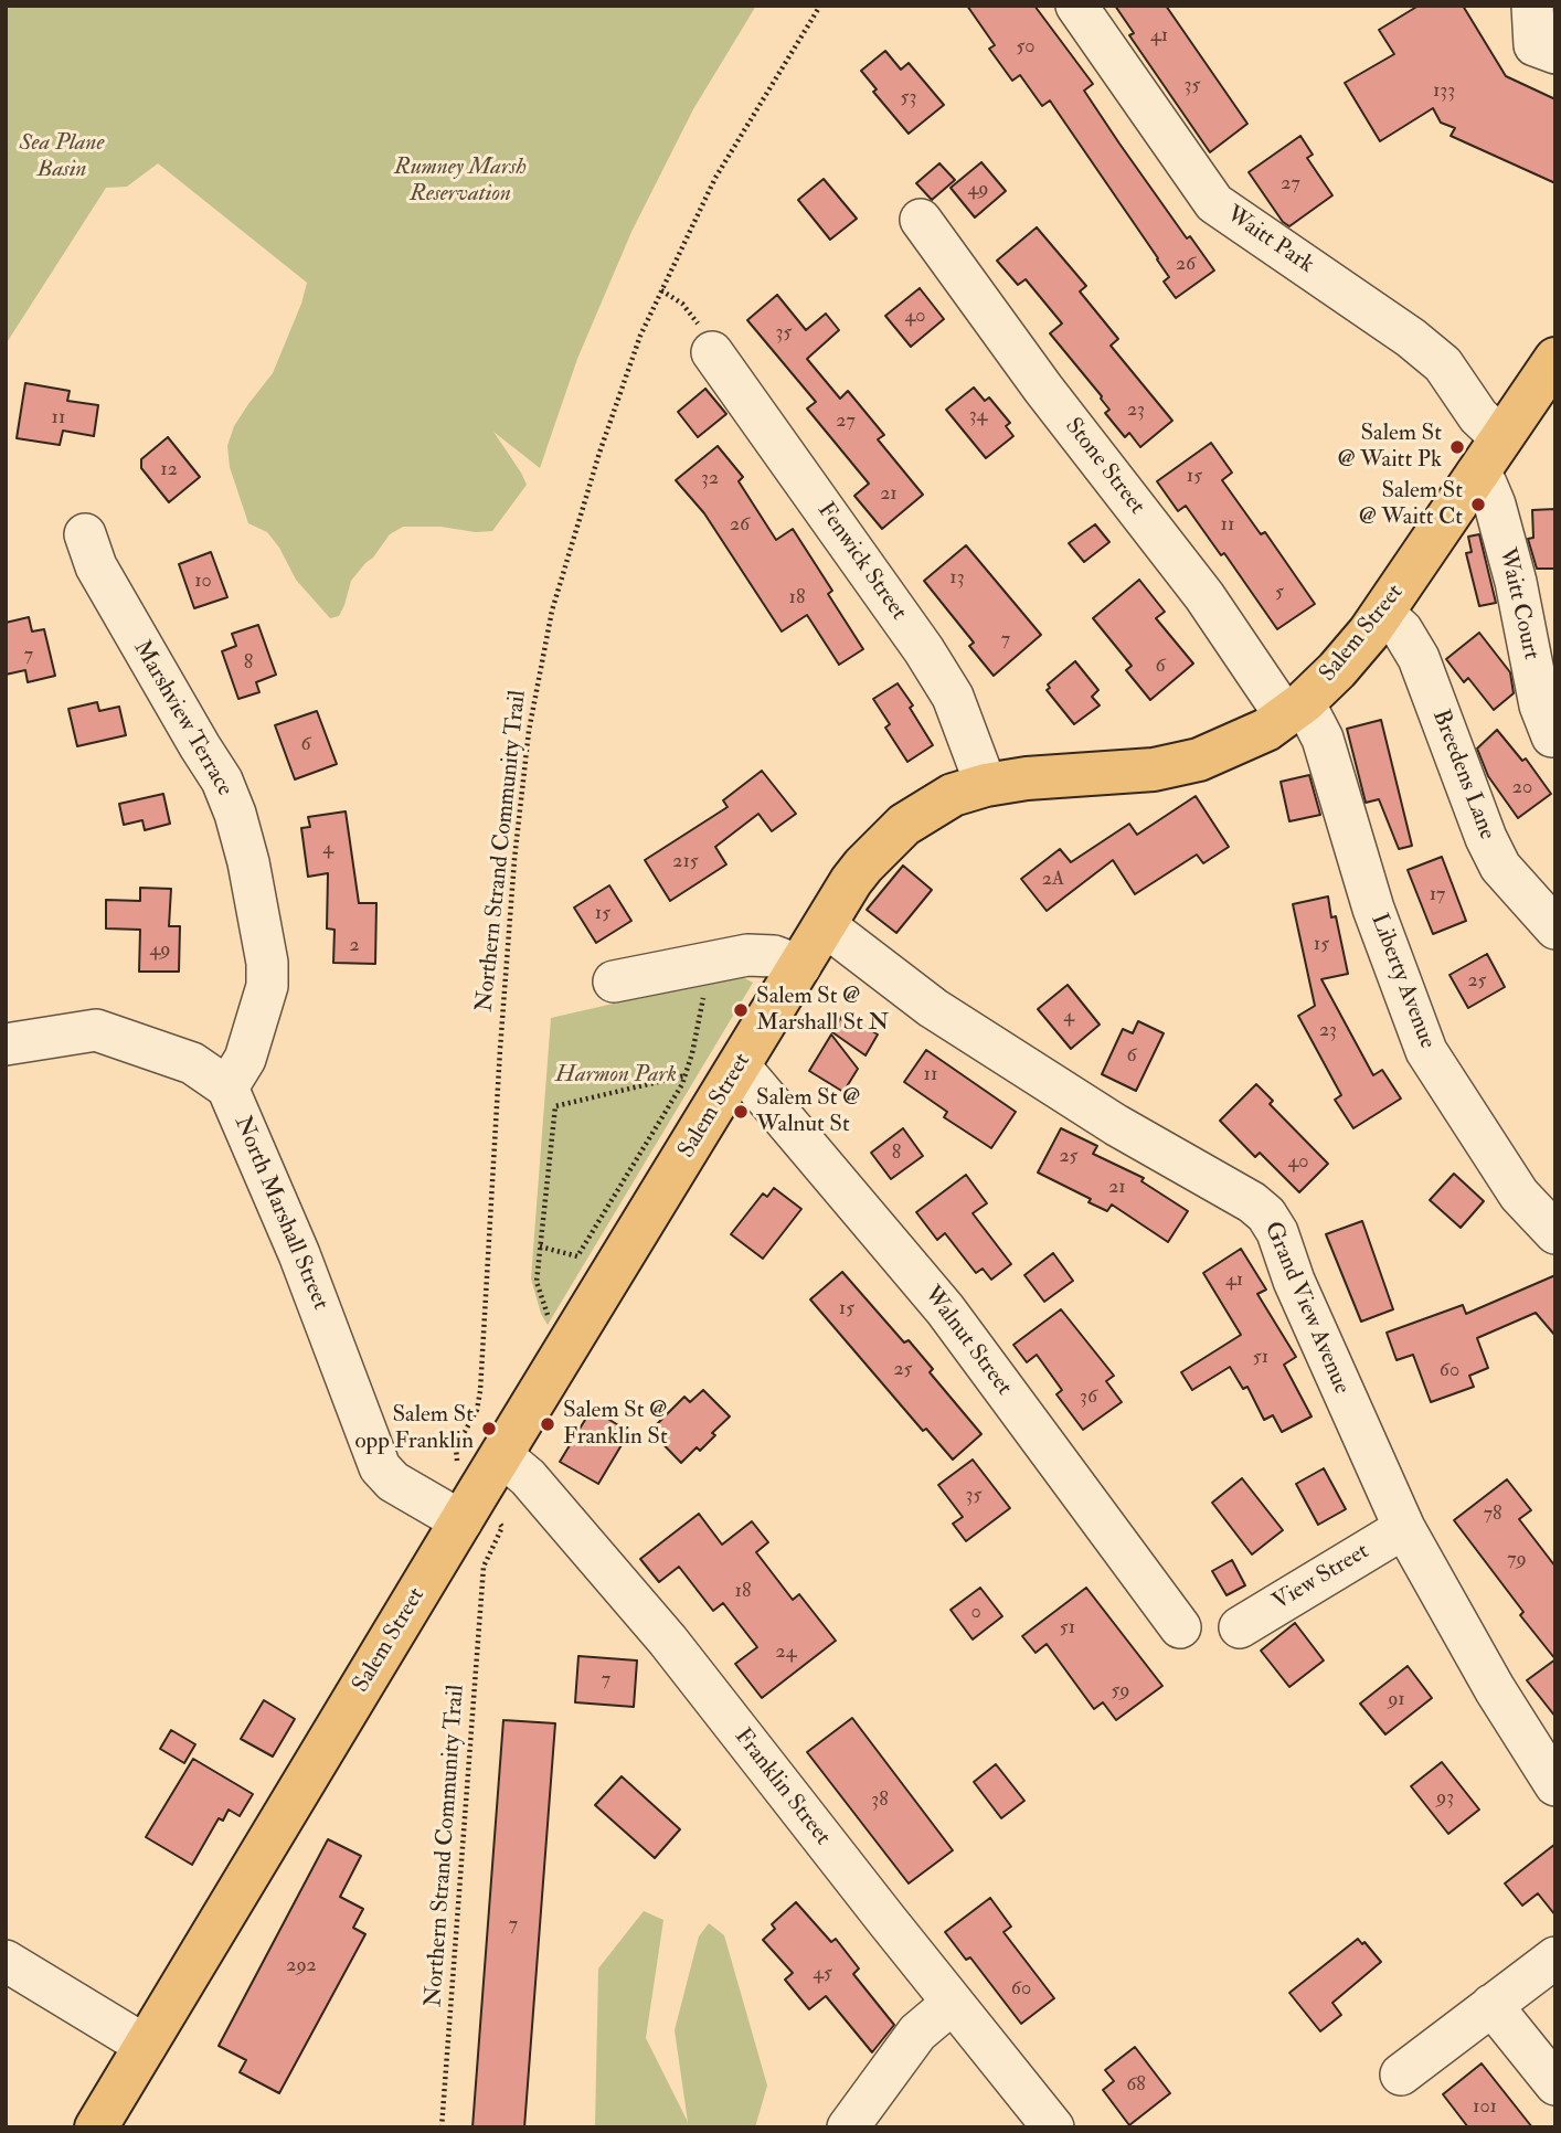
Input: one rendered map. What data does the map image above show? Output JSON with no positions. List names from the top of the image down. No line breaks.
{"streets":{"main road":["Salem Street"],"street":["Waitt Park","Stone Street","Fenwick Street","Waitt Court","Marshview Terrace","Breedens Lane","Liberty Avenue","North Marshall Street","Grand View Avenue","Walnut Street","View Street","Franklin Street"],"path":["Northern Strand Community Trail"]},"crossings":[["Waitt Park","Salem Street"],["Stone Street","Salem Street"],["Stone Street","Liberty Avenue"],["Fenwick Street","Salem Street"],["Waitt Court","Salem Street"],["Salem Street","Breedens Lane"],["Salem Street","Liberty Avenue"],["Salem Street","North Marshall Street"],["Salem Street","Grand View Avenue"],["Salem Street","Walnut Street"],["Salem Street","Franklin Street"],["Marshview Terrace","North Marshall Street"],["Grand View Avenue","View Street"]],"parks":["Sea Plane Basin","Rumney Marsh Reservation","Harmon Park"],"places":["Salem St @ Waitt Pk","Salem St @ Waitt Ct","Salem St @ Marshall St N","Salem St @ Walnut St","Salem St @ Franklin St","Salem St opp Franklin"],"house_numbers":["41","50","35","133","53","27","49","26","40","35","23","34","11","27","12","15","32","21","26","11","13","10","5","18","7","7","8","6","6","20","4","215","2A","17","15","15","2","49","25","4","23","6","11","8","25","40","21","41","15","51","25","60","36","35","78","79","18","0","51","24","7","59","91","93","38","7","292","45","60","68","101"]}
